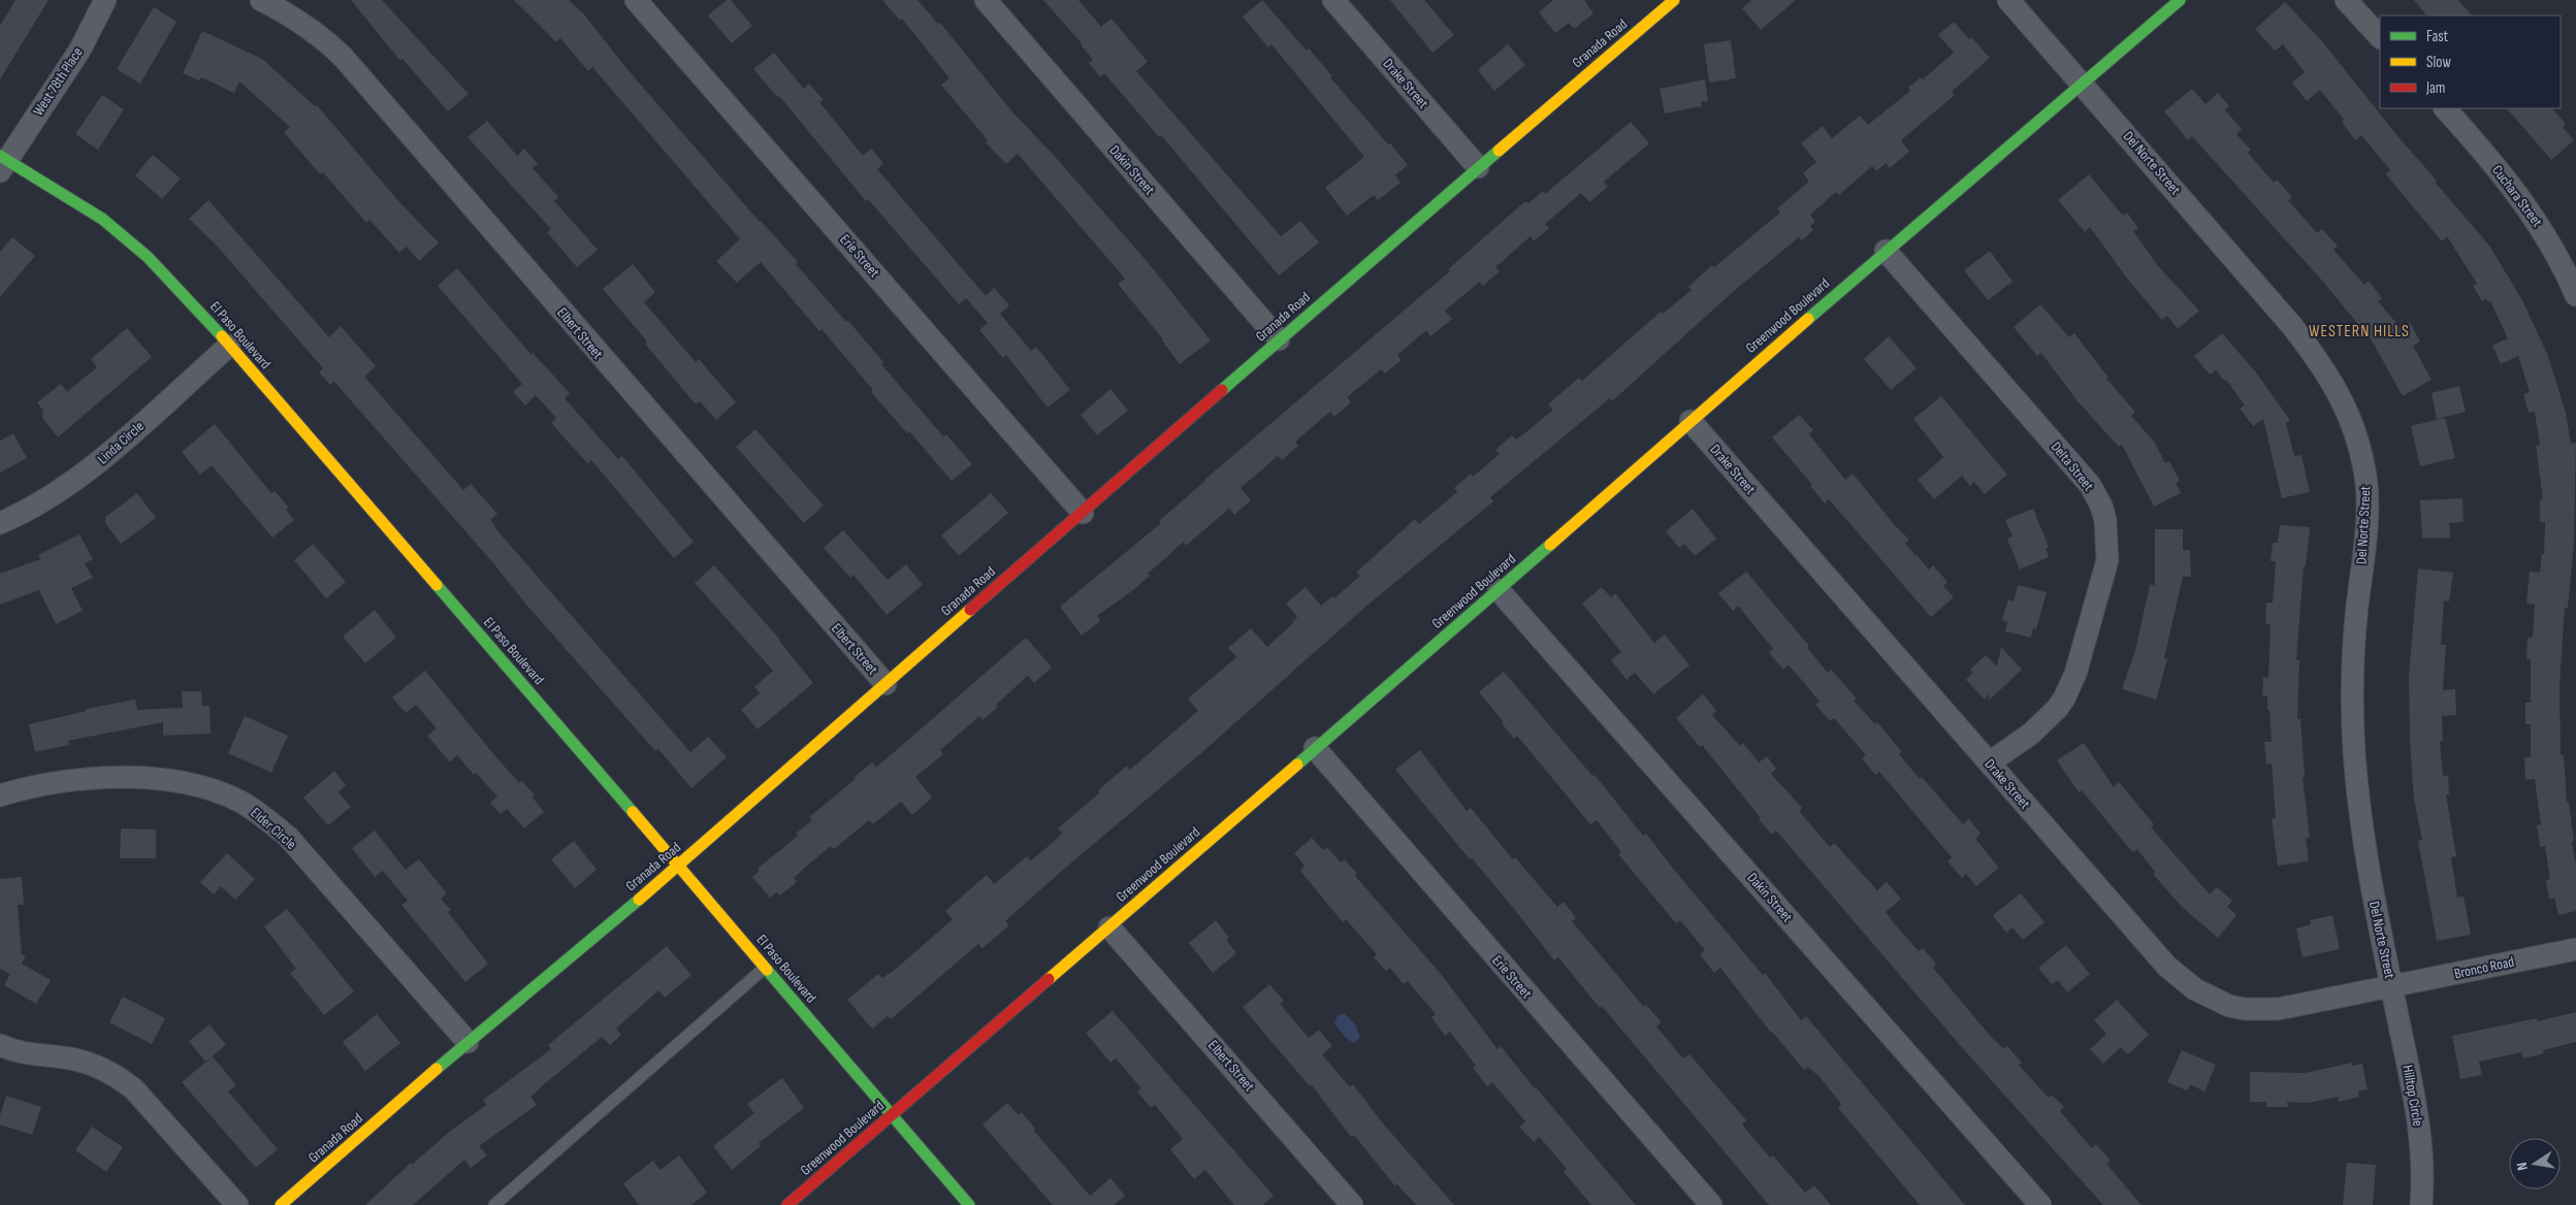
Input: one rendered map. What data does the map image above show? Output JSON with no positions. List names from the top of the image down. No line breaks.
{"streets":{"street":["Granada Road","West 78th Place","Drake Street","Del Norte Street","Dakin Street","Cuchara Street","Erie Street","Greenwood Boulevard","Elbert Street","El Paso Boulevard","Linda Circle","Delta Street","Elder Circle","Bronco Road","Hilltop Circle"]},"crossings":[["Granada Road","Drake Street"],["Granada Road","Dakin Street"],["Granada Road","Erie Street"],["Granada Road","Elbert Street"],["Granada Road","El Paso Boulevard"],["Granada Road","Elder Circle"],["West 78th Place","El Paso Boulevard"],["Drake Street","Del Norte Street"],["Drake Street","Greenwood Boulevard"],["Drake Street","Delta Street"],["Drake Street","Bronco Road"],["Drake Street","Hilltop Circle"],["Del Norte Street","Greenwood Boulevard"],["Del Norte Street","Bronco Road"],["Del Norte Street","Hilltop Circle"],["Dakin Street","Greenwood Boulevard"],["Erie Street","Greenwood Boulevard"],["Greenwood Boulevard","Elbert Street"],["Greenwood Boulevard","El Paso Boulevard"],["Greenwood Boulevard","Delta Street"],["El Paso Boulevard","Linda Circle"],["Bronco Road","Hilltop Circle"]],"districts":["WESTERN HILLS"],"legend":["Fast","Slow","Jam"],"north":"left"}
